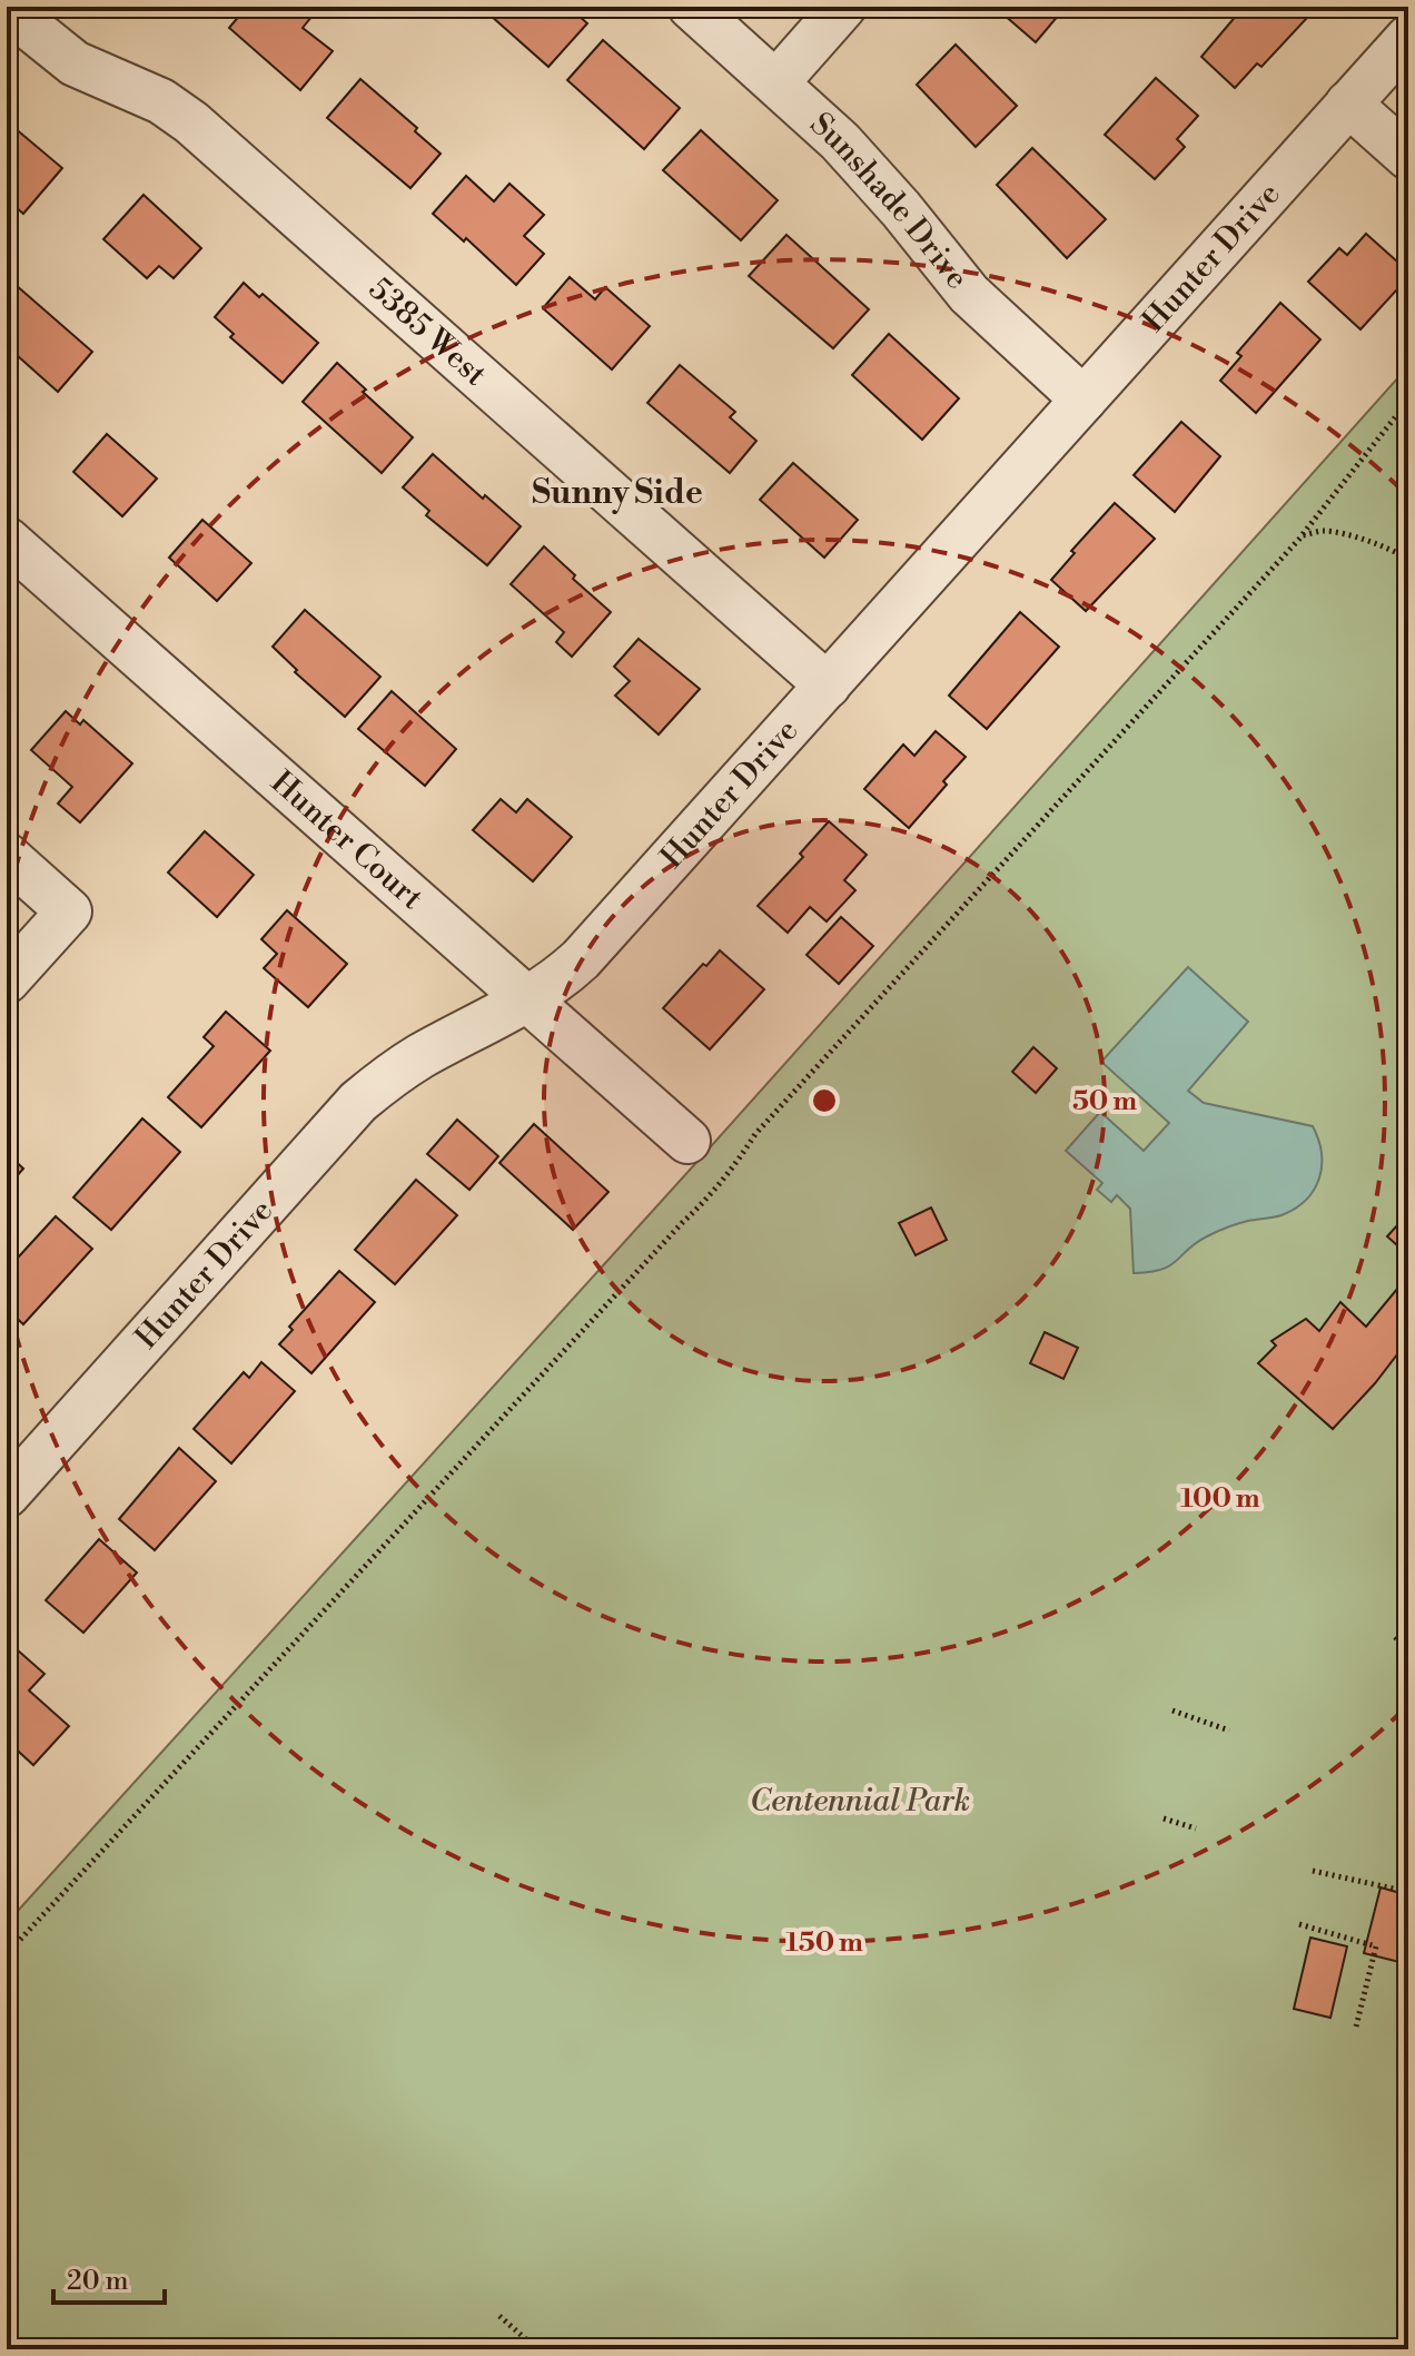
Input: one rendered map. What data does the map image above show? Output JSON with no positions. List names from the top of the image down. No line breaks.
{"streets":{"street":["Sunshade Drive","Hunter Drive","5385 West","Hunter Court"]},"crossings":[["Sunshade Drive","Hunter Drive"],["Hunter Drive","5385 West"],["Hunter Drive","Hunter Court"]],"districts":["Sunny Side"],"parks":["Centennial Park"],"scale_bar":"20 m","rings":["50 m","100 m","150 m"]}
